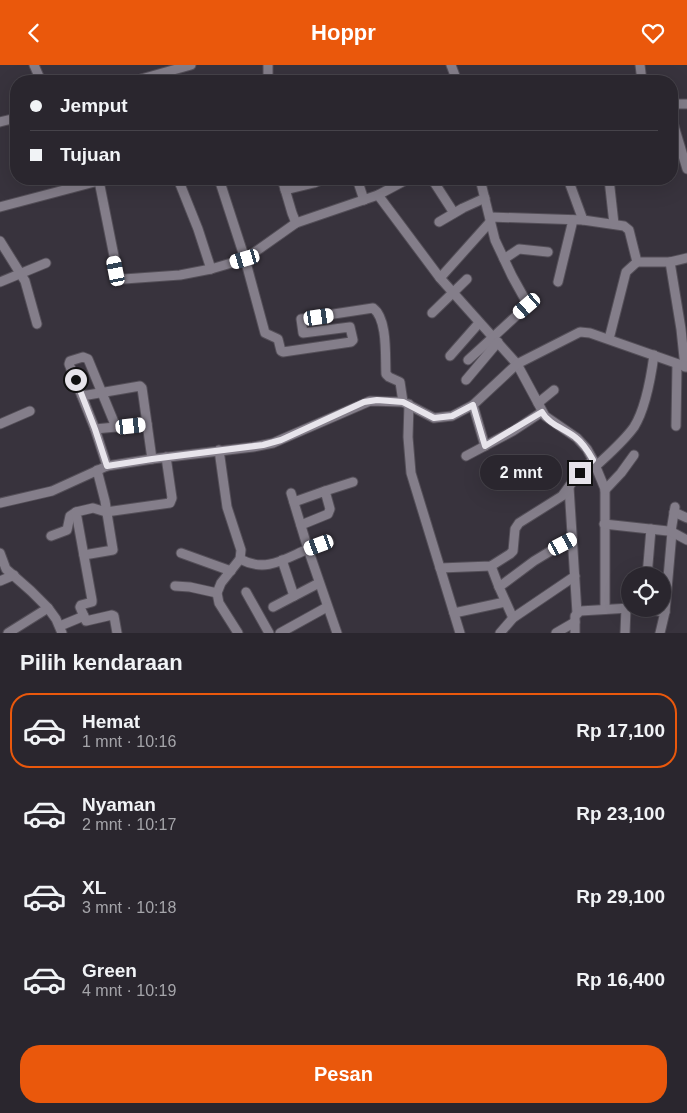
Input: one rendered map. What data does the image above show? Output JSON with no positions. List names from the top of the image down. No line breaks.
{"page":{"header":"Hoppr","banner":["Jemput","Tujuan"],"bubble":"2 mnt","heading":"Pilih kendaraan","list":[{"name":"Hemat","note":"1 mnt · 10:16","value":"Rp 17,100"},{"name":"Nyaman","note":"2 mnt · 10:17","value":"Rp 23,100"},{"name":"XL","note":"3 mnt · 10:18","value":"Rp 29,100"},{"name":"Green","note":"4 mnt · 10:19","value":"Rp 16,400"}],"buttons":"Pesan"}}
